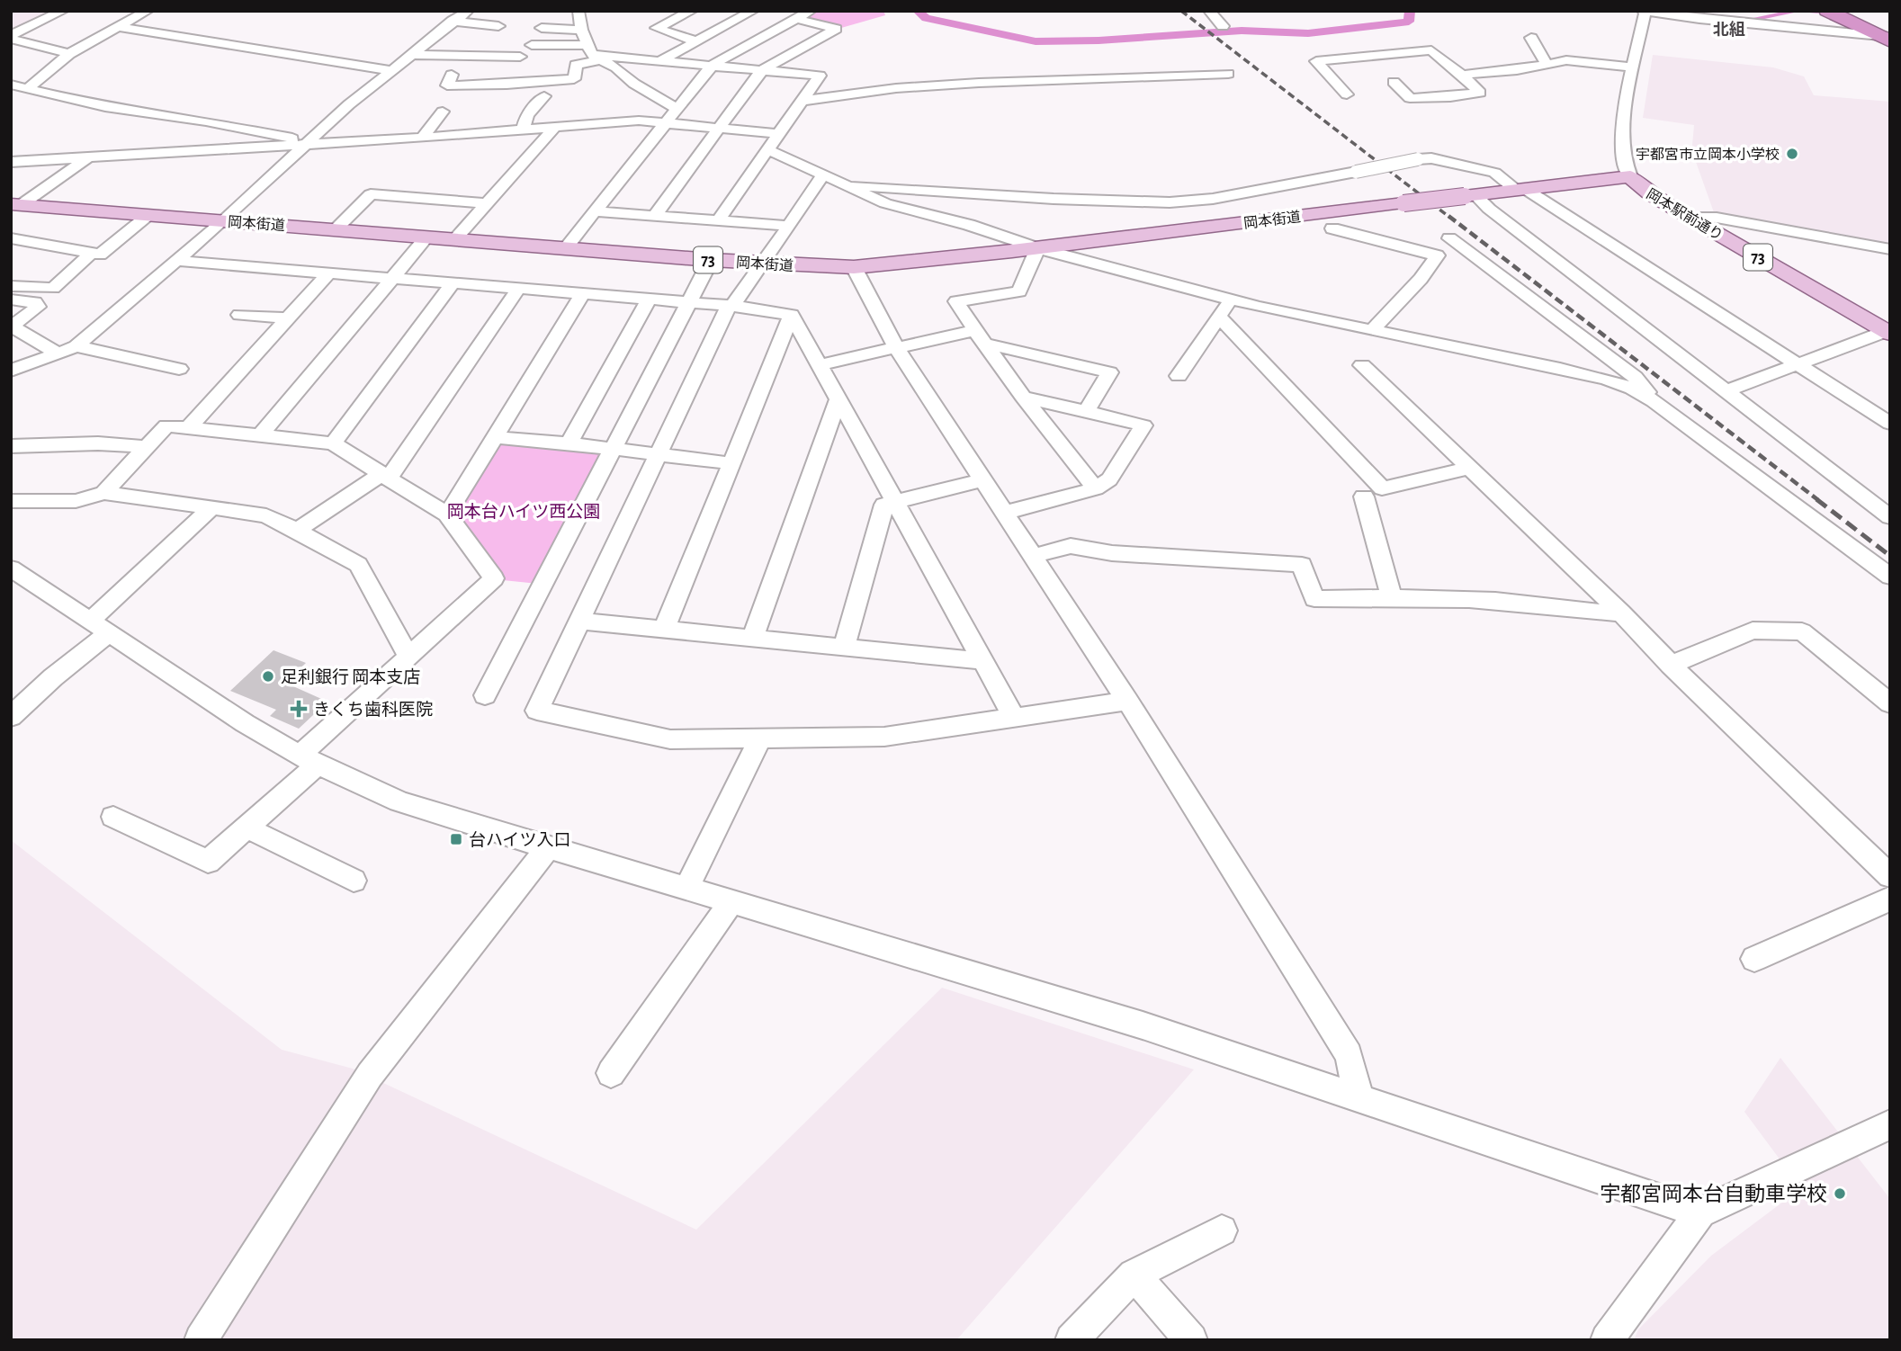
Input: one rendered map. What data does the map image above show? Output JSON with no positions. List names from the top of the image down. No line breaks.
{"streets":{"main road":["岡本駅前通り","岡本街道","73"]},"crossings":[["岡本駅前通り","73"],["岡本街道","73"]],"districts":["北組"],"parks":["岡本台ハイツ西公園"],"places":{"other":["宇都宮市立岡本小学校","足利銀行 岡本支店","宇都宮岡本台自動車学校"],"health":["きくち歯科医院"],"transit":["台ハイツ入口"]}}
